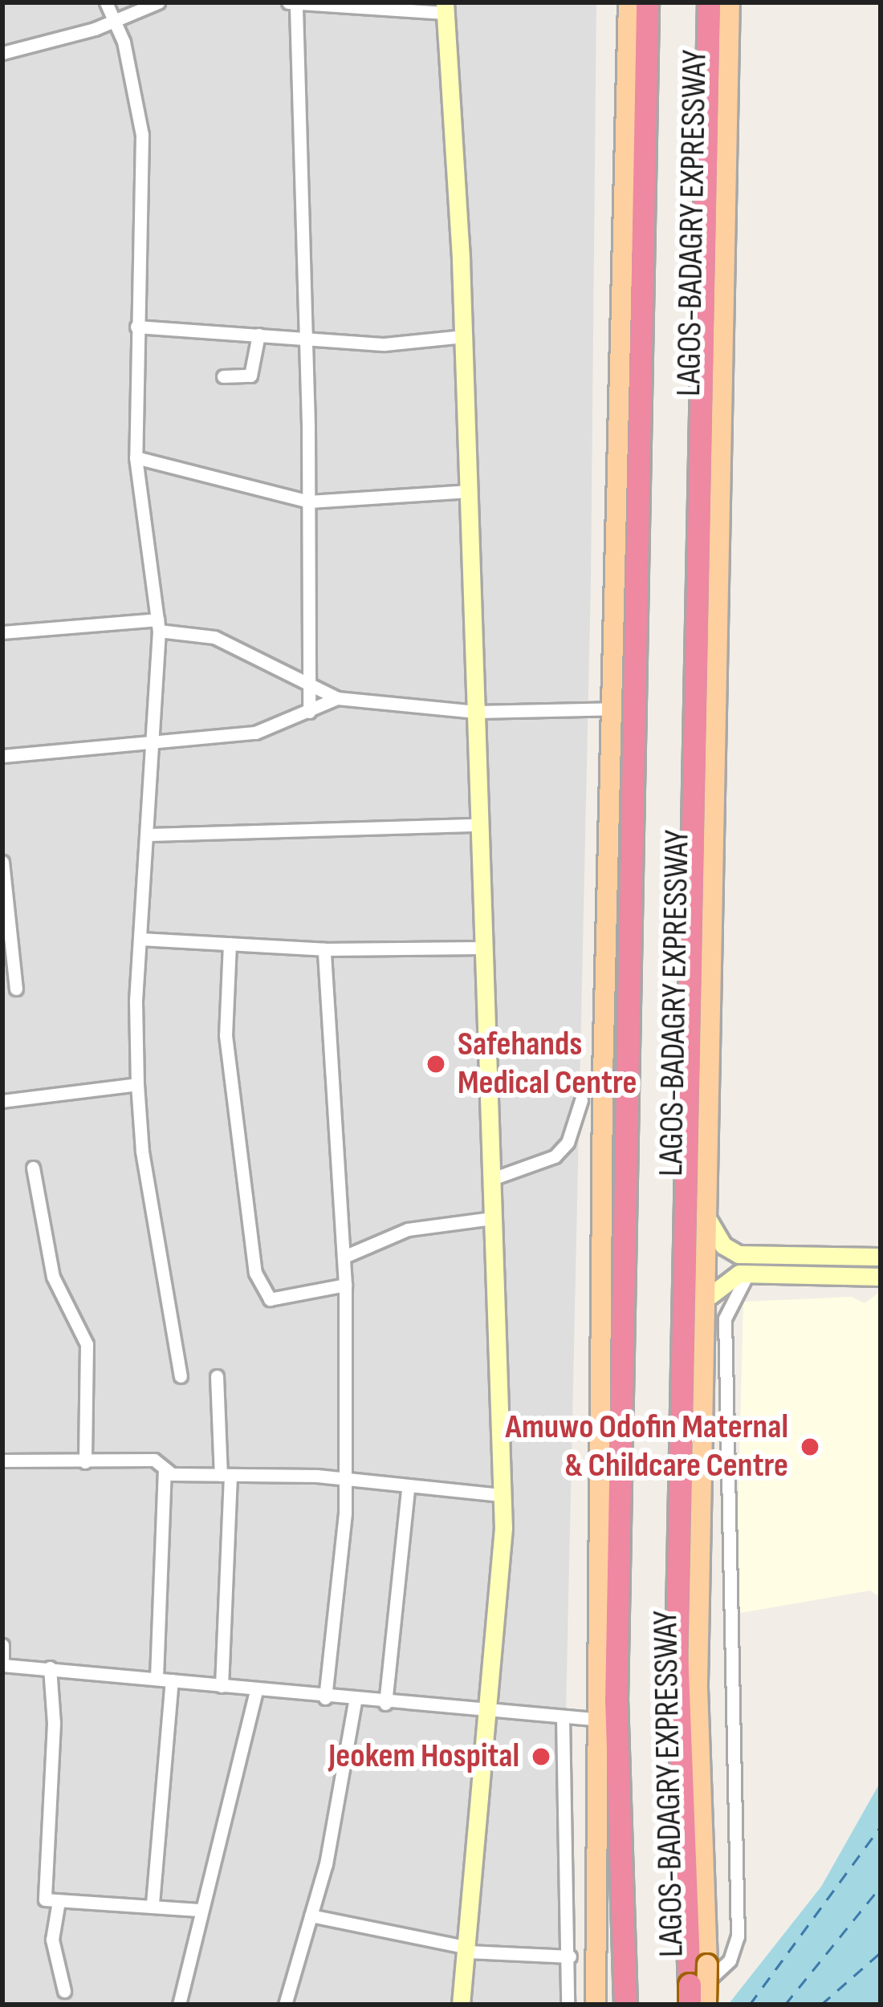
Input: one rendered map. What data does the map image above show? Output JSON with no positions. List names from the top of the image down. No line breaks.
{"streets":{"highway":["LAGOS-BADAGRY EXPRESSWAY"]},"places":["Safehands Medical Centre","Amuwo Odofin Maternal & Childcare Centre","Jeokem Hospital"]}
